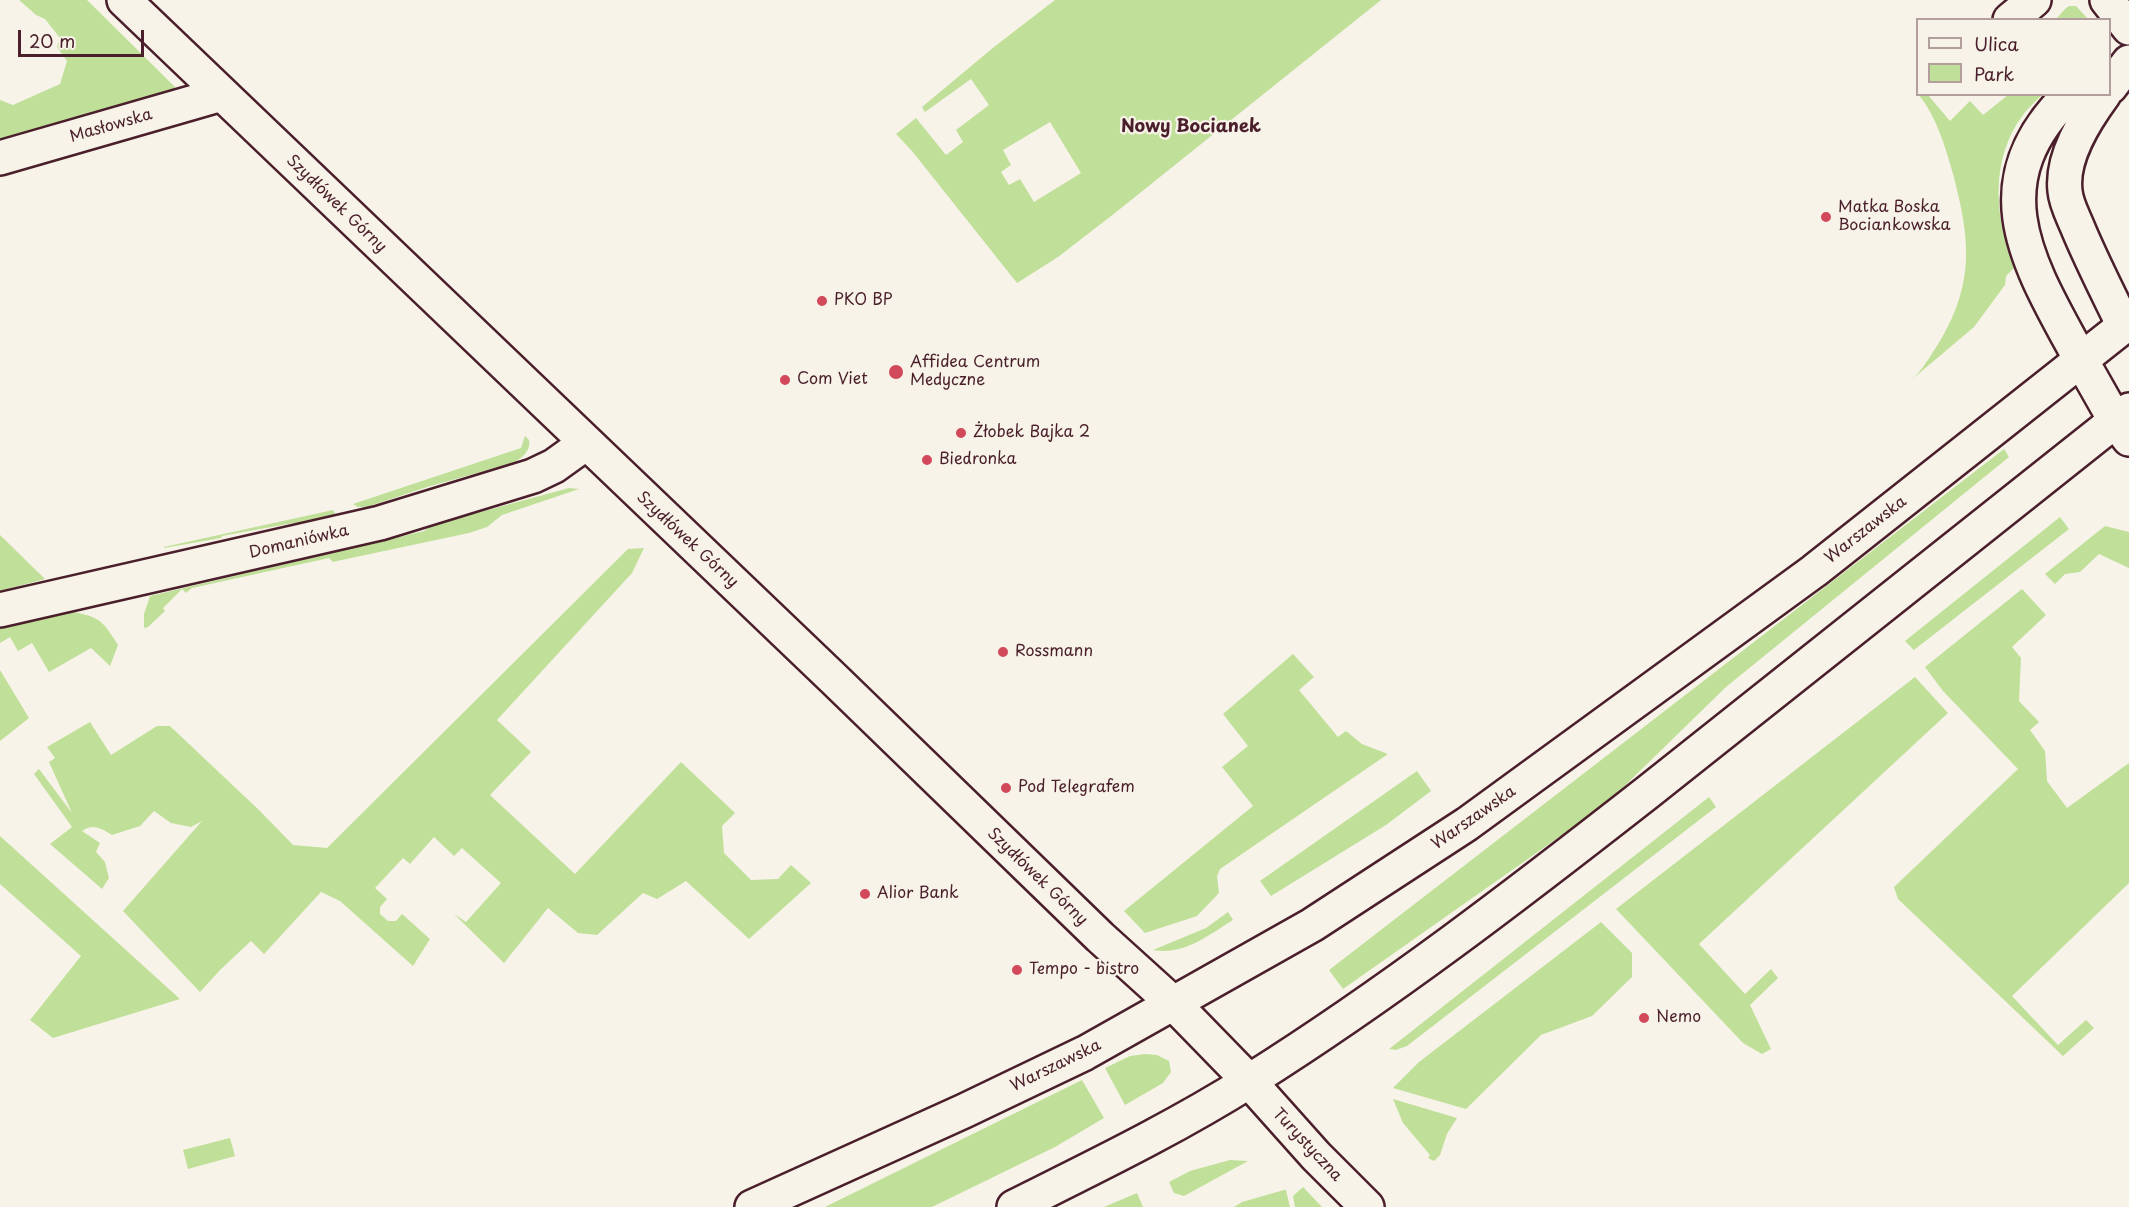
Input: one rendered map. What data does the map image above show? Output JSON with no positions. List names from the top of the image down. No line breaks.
{"streets":{"street":["Masłowska","Szydłówek Górny","Warszawska","Domaniówka","Turystyczna"]},"crossings":[["Masłowska","Szydłówek Górny"],["Szydłówek Górny","Warszawska"],["Szydłówek Górny","Domaniówka"],["Szydłówek Górny","Turystyczna"]],"districts":["Nowy Bocianek"],"places":["Matka Boska Bociankowska","PKO BP","Affidea Centrum Medyczne","Com Viet","Żłobek Bajka 2","Biedronka","Rossmann","Pod Telegrafem","Alior Bank","Tempo - bistro","Nemo"],"legend":["Ulica","Park"],"scale_bar":"20 m"}
